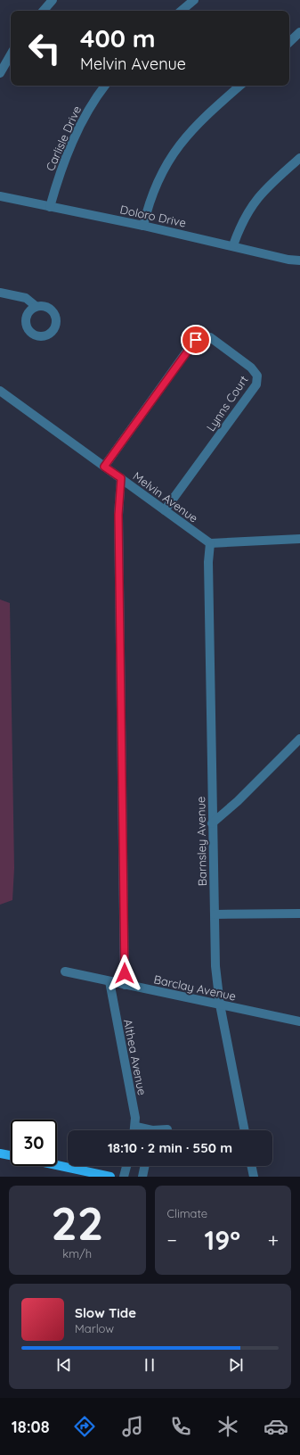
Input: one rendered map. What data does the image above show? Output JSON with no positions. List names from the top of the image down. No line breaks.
{"streets":{"street":["Carlisle Drive","Doloro Drive","Lynns Court","Melvin Avenue","Barnsley Avenue","Barclay Avenue","Althea Avenue"]},"crossings":[["Carlisle Drive","Doloro Drive"],["Lynns Court","Melvin Avenue"],["Melvin Avenue","Barnsley Avenue"],["Barnsley Avenue","Barclay Avenue"],["Barclay Avenue","Althea Avenue"]],"page":{"turn":["400 m","Melvin Avenue"],"limit":"30","trip":"18:10 · 2 min · 550 m","tile":[["22","km/h"],"Climate"],"heat":["−","19°","+"],"song":["Slow Tide","Marlow"],"tabs":"18:08"}}
